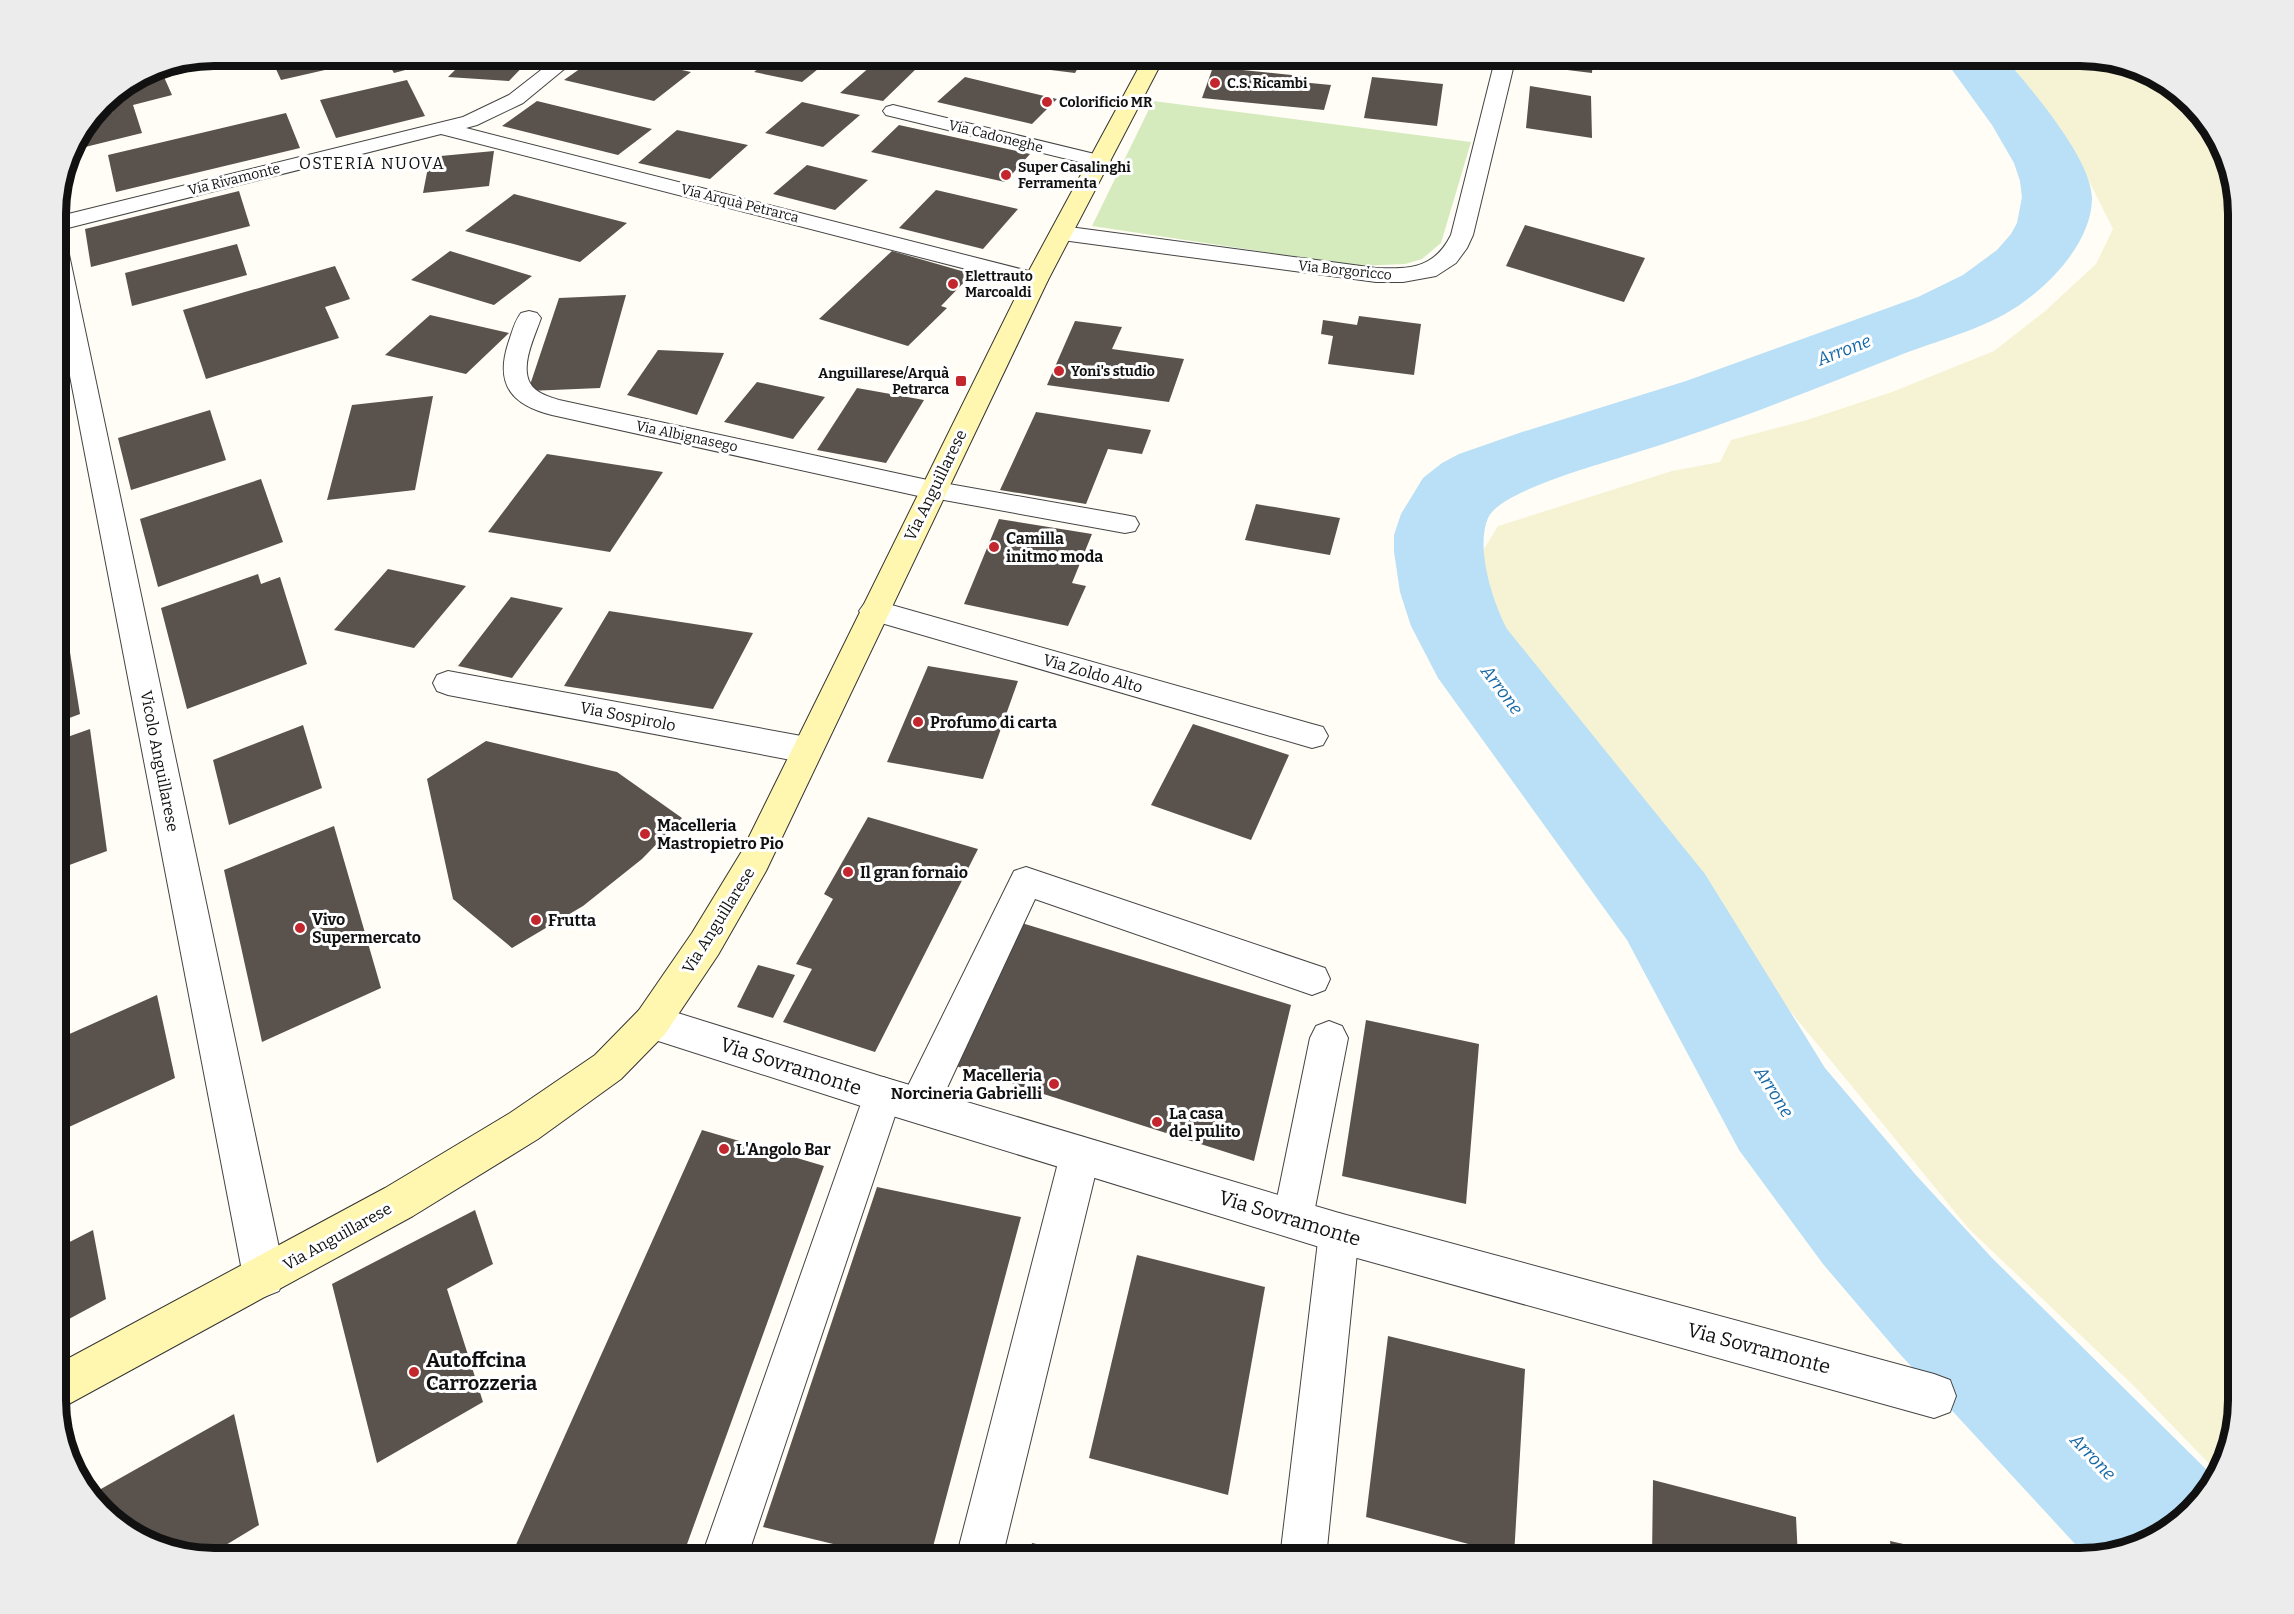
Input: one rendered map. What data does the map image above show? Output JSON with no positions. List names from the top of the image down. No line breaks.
{"streets":{"main road":["Via Anguillarese"],"street":["Via Cadoneghe","Via Rivamonte","Via Arquà Petrarca","Via Borgoricco","Via Albignasego","Via Zoldo Alto","Via Sospirolo","Vicolo Anguillarese","Via Sovramonte"]},"crossings":[["Via Cadoneghe","Via Anguillarese"],["Via Rivamonte","Via Arquà Petrarca"],["Via Arquà Petrarca","Via Anguillarese"],["Via Borgoricco","Via Anguillarese"],["Via Albignasego","Via Anguillarese"],["Via Anguillarese","Via Zoldo Alto"],["Via Anguillarese","Via Sospirolo"],["Via Anguillarese","Vicolo Anguillarese"],["Via Anguillarese","Via Sovramonte"]],"districts":["OSTERIA NUOVA"],"water":["Arrone"],"places":{"other":["C.S. Ricambi","Colorificio MR","Super Casalinghi Ferramenta","Elettrauto Marcoaldi","Yoni's studio","Camilla initmo moda","Profumo di carta","Macelleria Mastropietro Pio","Il gran fornaio","Frutta","Vivo Supermercato","Macelleria Norcineria Gabrielli","La casa del pulito","L'Angolo Bar","Autoffcina Carrozzeria"],"transit":["Anguillarese/Arquà Petrarca"]}}
